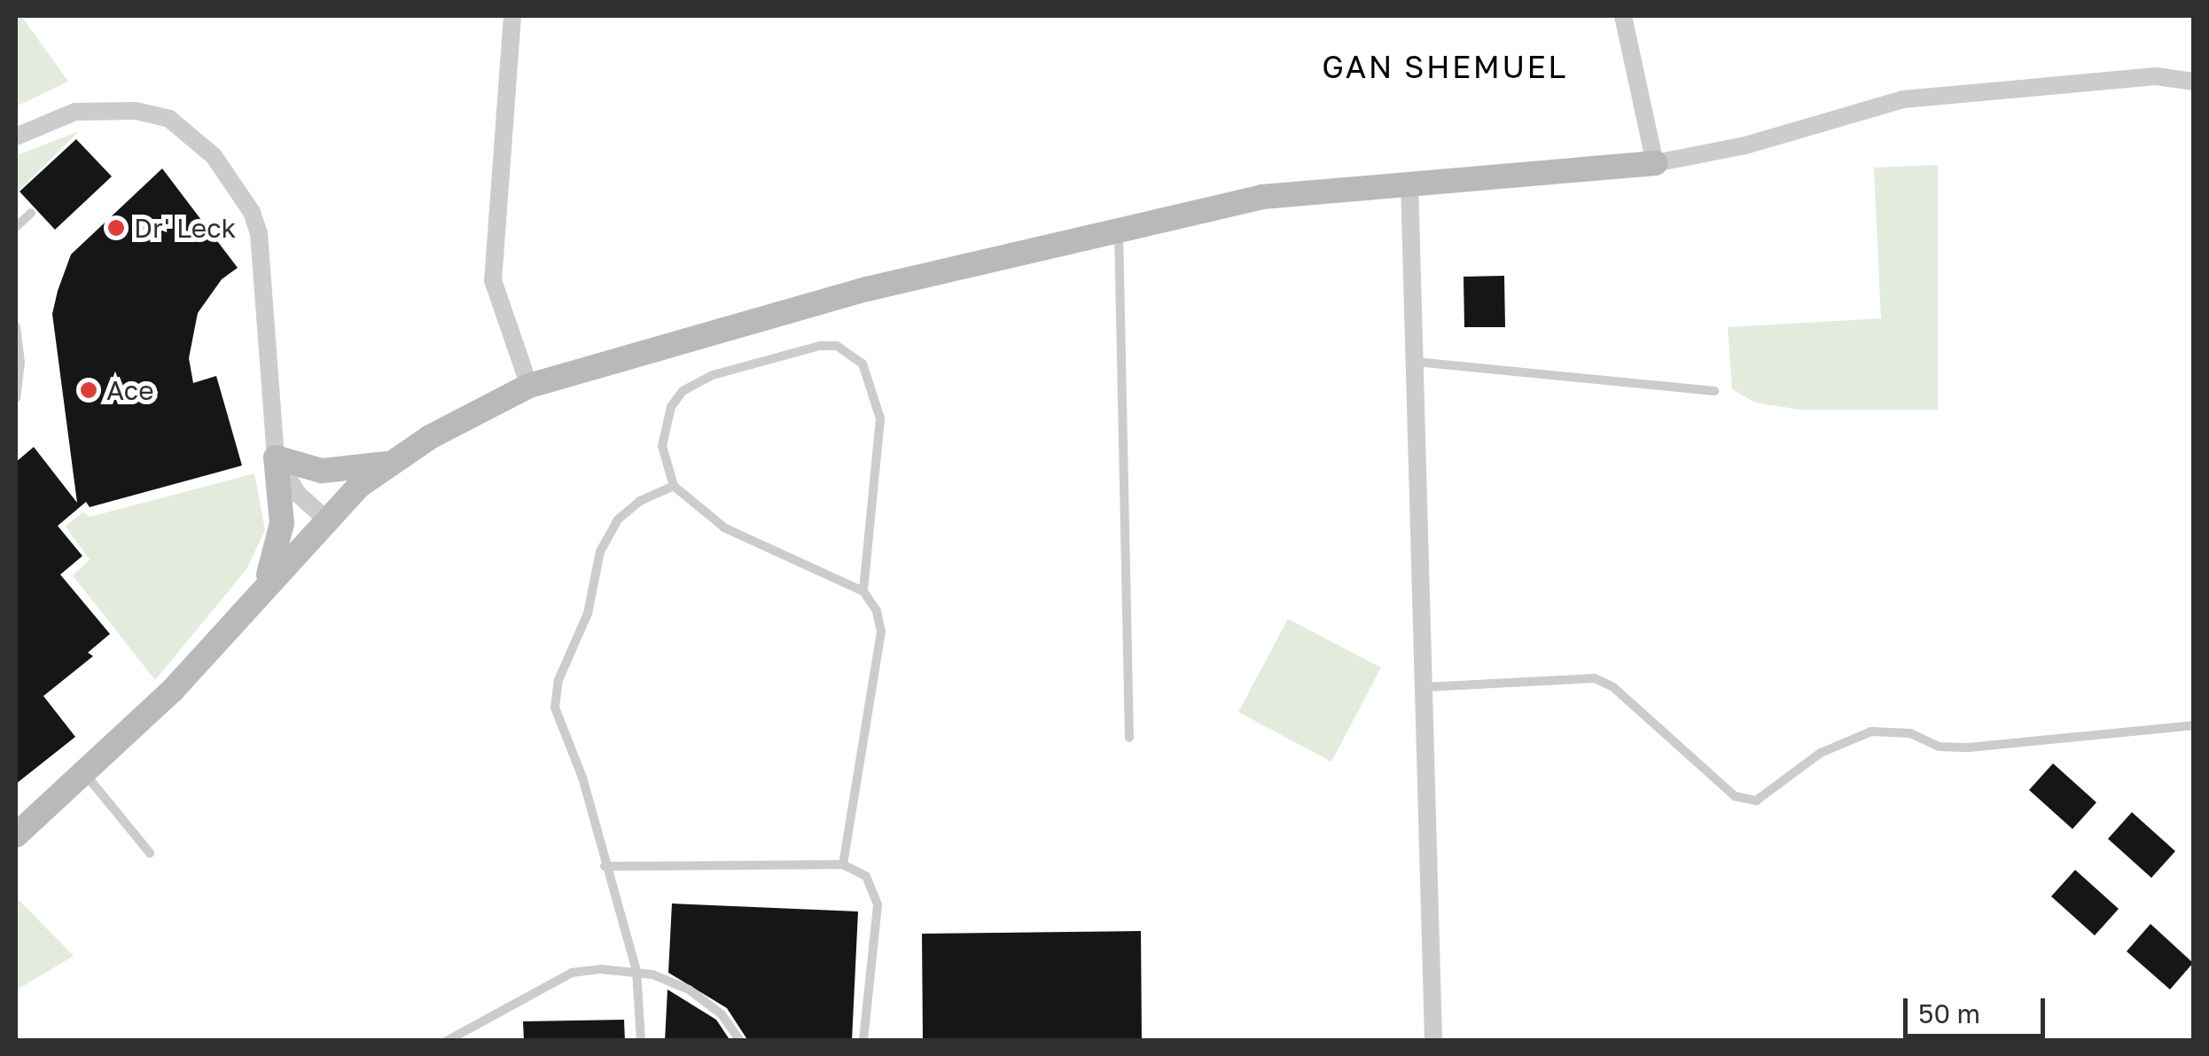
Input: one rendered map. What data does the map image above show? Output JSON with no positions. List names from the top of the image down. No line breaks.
{"districts":["GAN SHEMUEL"],"places":["Dr' Leck","Ace"],"scale_bar":"50 m"}
